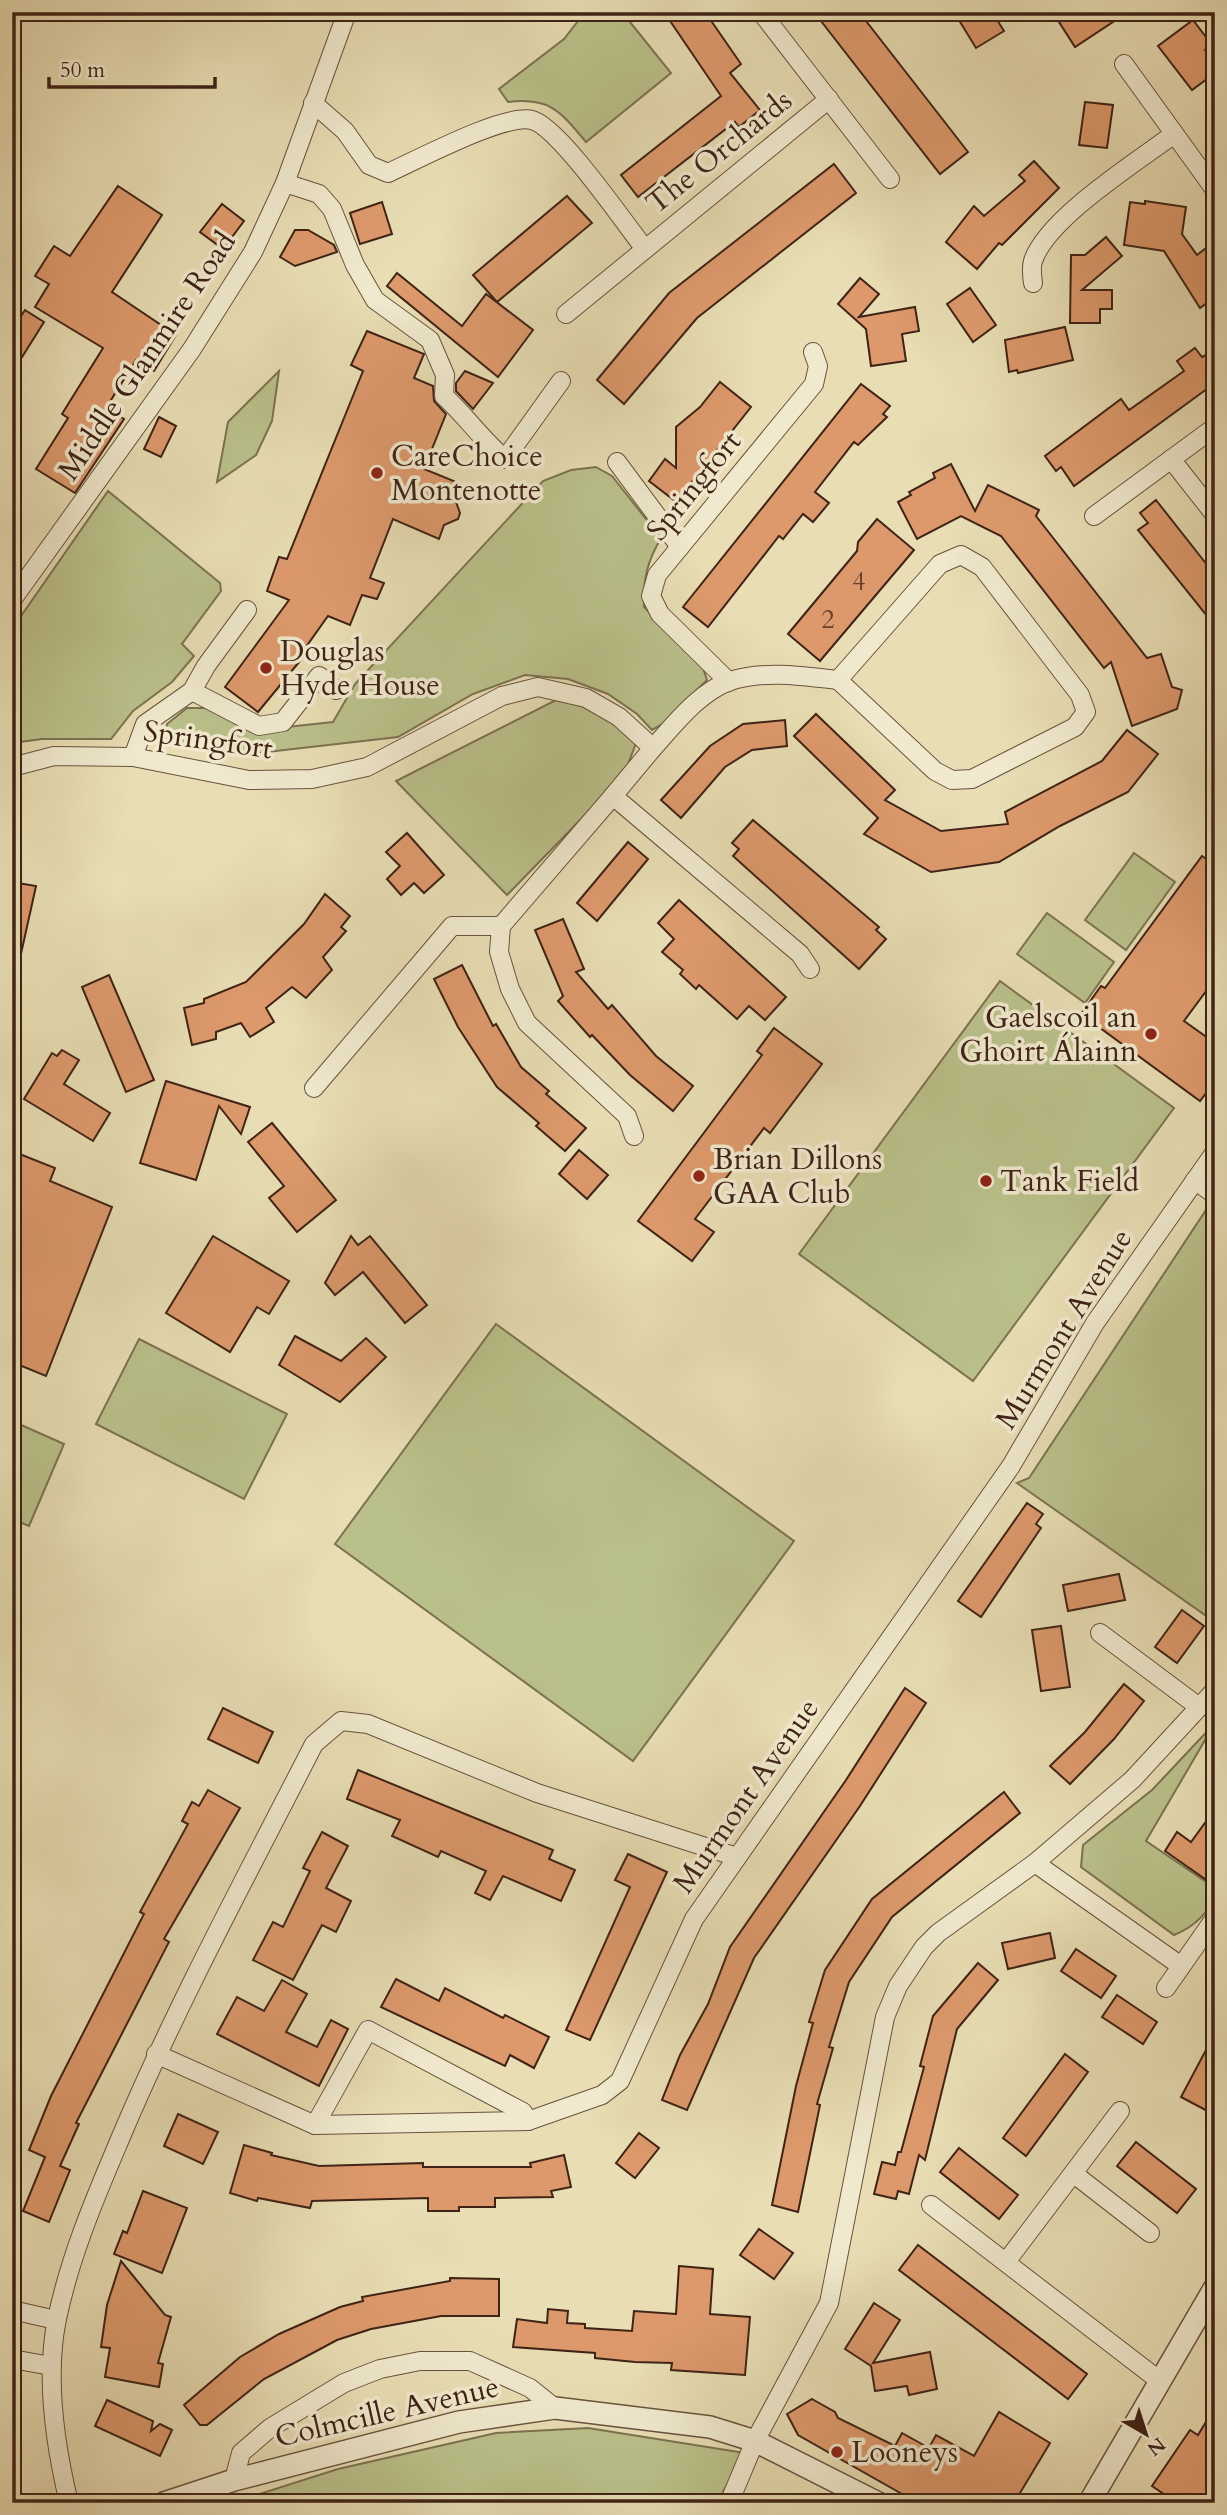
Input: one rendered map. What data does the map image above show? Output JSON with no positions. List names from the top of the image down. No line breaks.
{"streets":{"street":["The Orchards","Middle Glanmire Road","Springfort","Murmont Avenue","Colmcille Avenue"]},"crossings":[["The Orchards","Middle Glanmire Road"]],"places":["CareChoice Montenotte","Douglas Hyde House","Gaelscoil an Ghoirt Álainn","Brian Dillons GAA Club","Tank Field","Looneys"],"house_numbers":["4","2"],"scale_bar":"50 m","north":"bottom right"}
